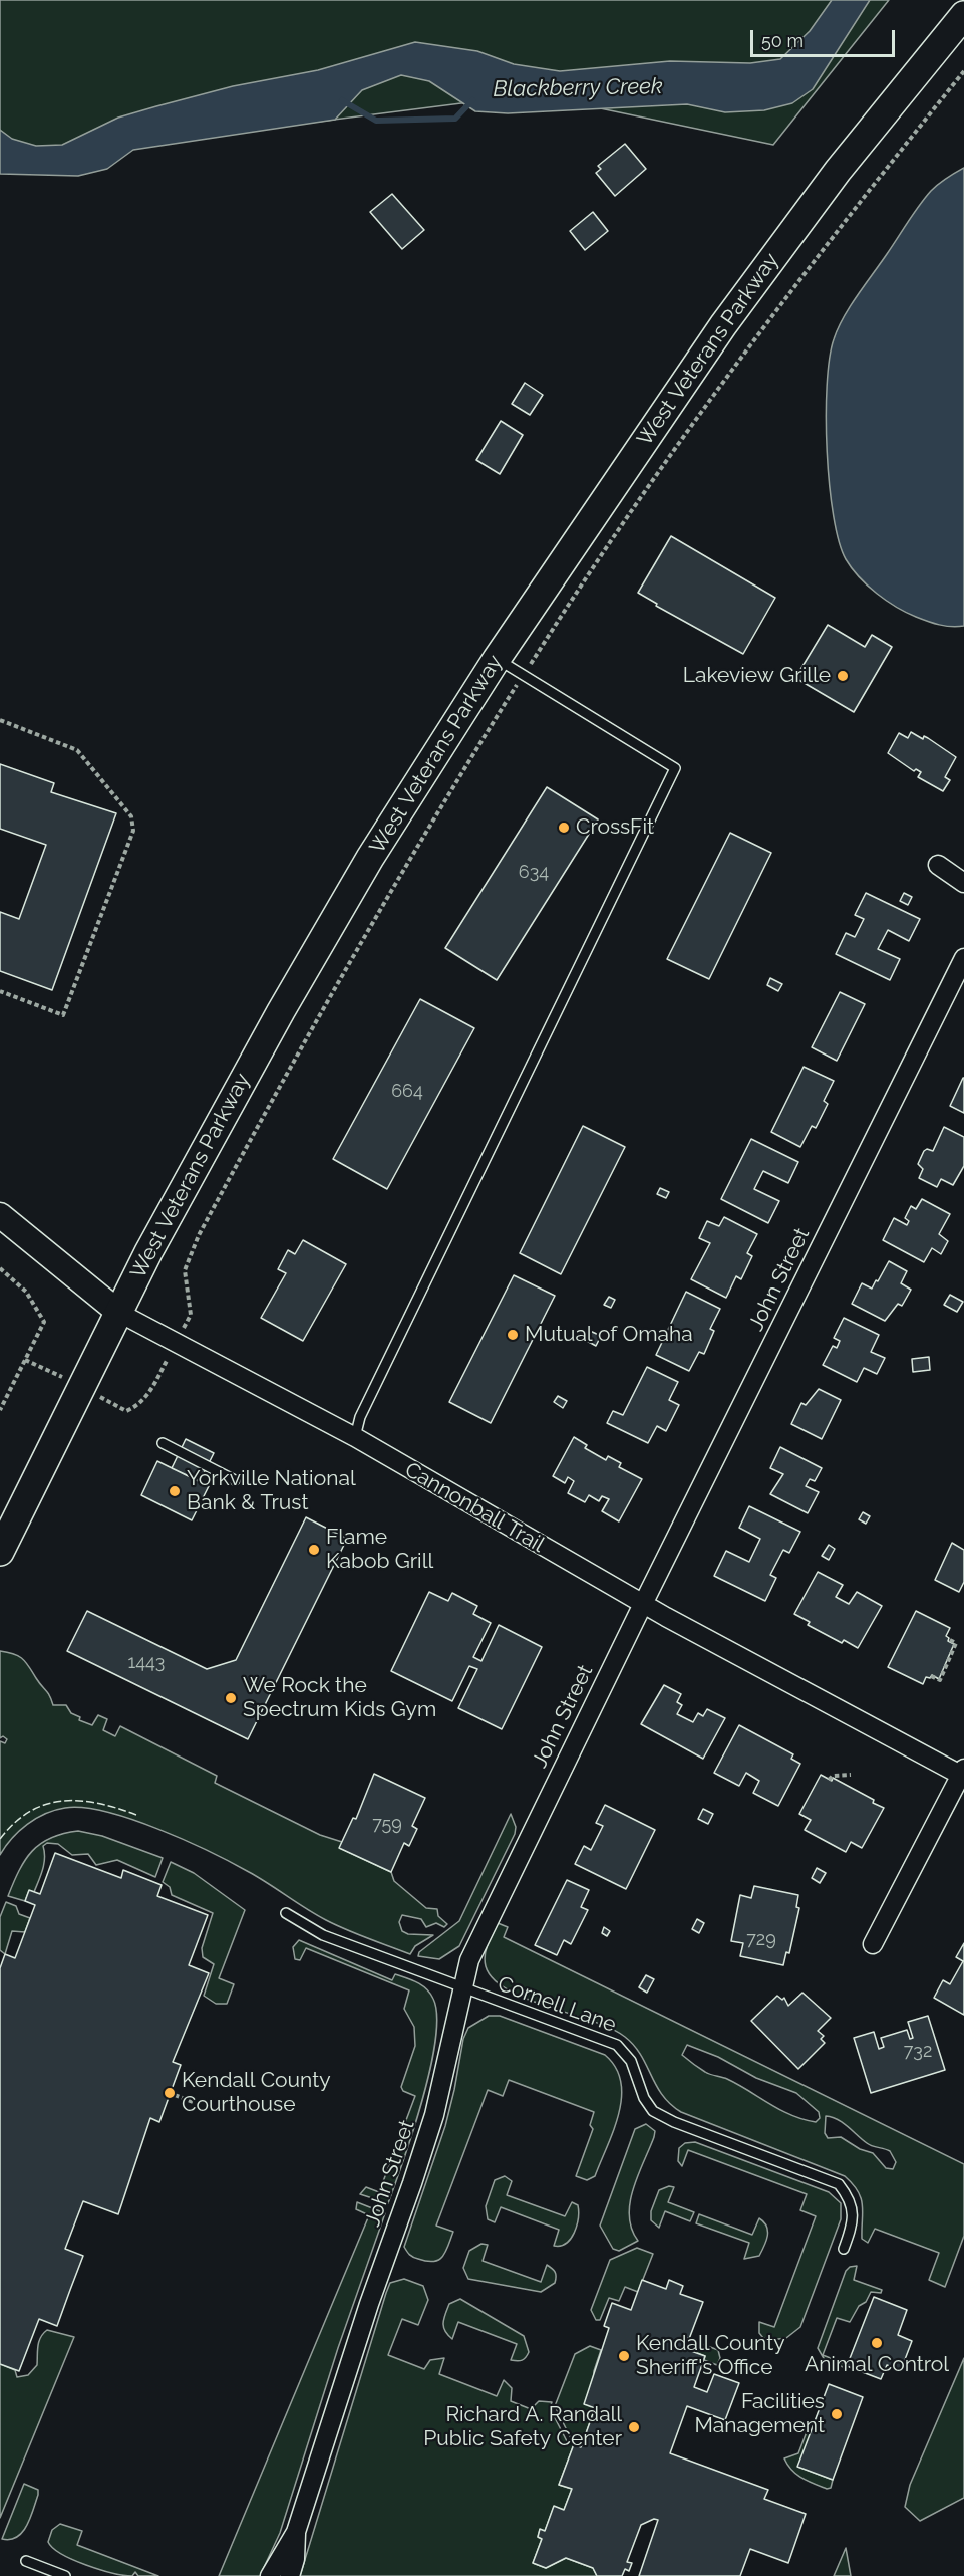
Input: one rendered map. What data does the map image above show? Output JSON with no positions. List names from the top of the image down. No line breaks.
{"streets":{"main road":["West Veterans Parkway","Cannonball Trail"],"street":["John Street"],"lane":["Cornell Lane"]},"crossings":[["West Veterans Parkway","Cannonball Trail"],["John Street","Cannonball Trail"],["John Street","Cornell Lane"]],"water":["Blackberry Creek"],"places":["Lakeview Grille","CrossFit","Mutual of Omaha","Yorkville National Bank & Trust","Flame Kabob Grill","We Rock the Spectrum Kids Gym","Kendall County Courthouse","Animal Control","Kendall County Sheriff's Office","Facilities Management","Richard A. Randall Public Safety Center"],"house_numbers":["634","664","1443","759","729","732"],"scale_bar":"50 m"}
